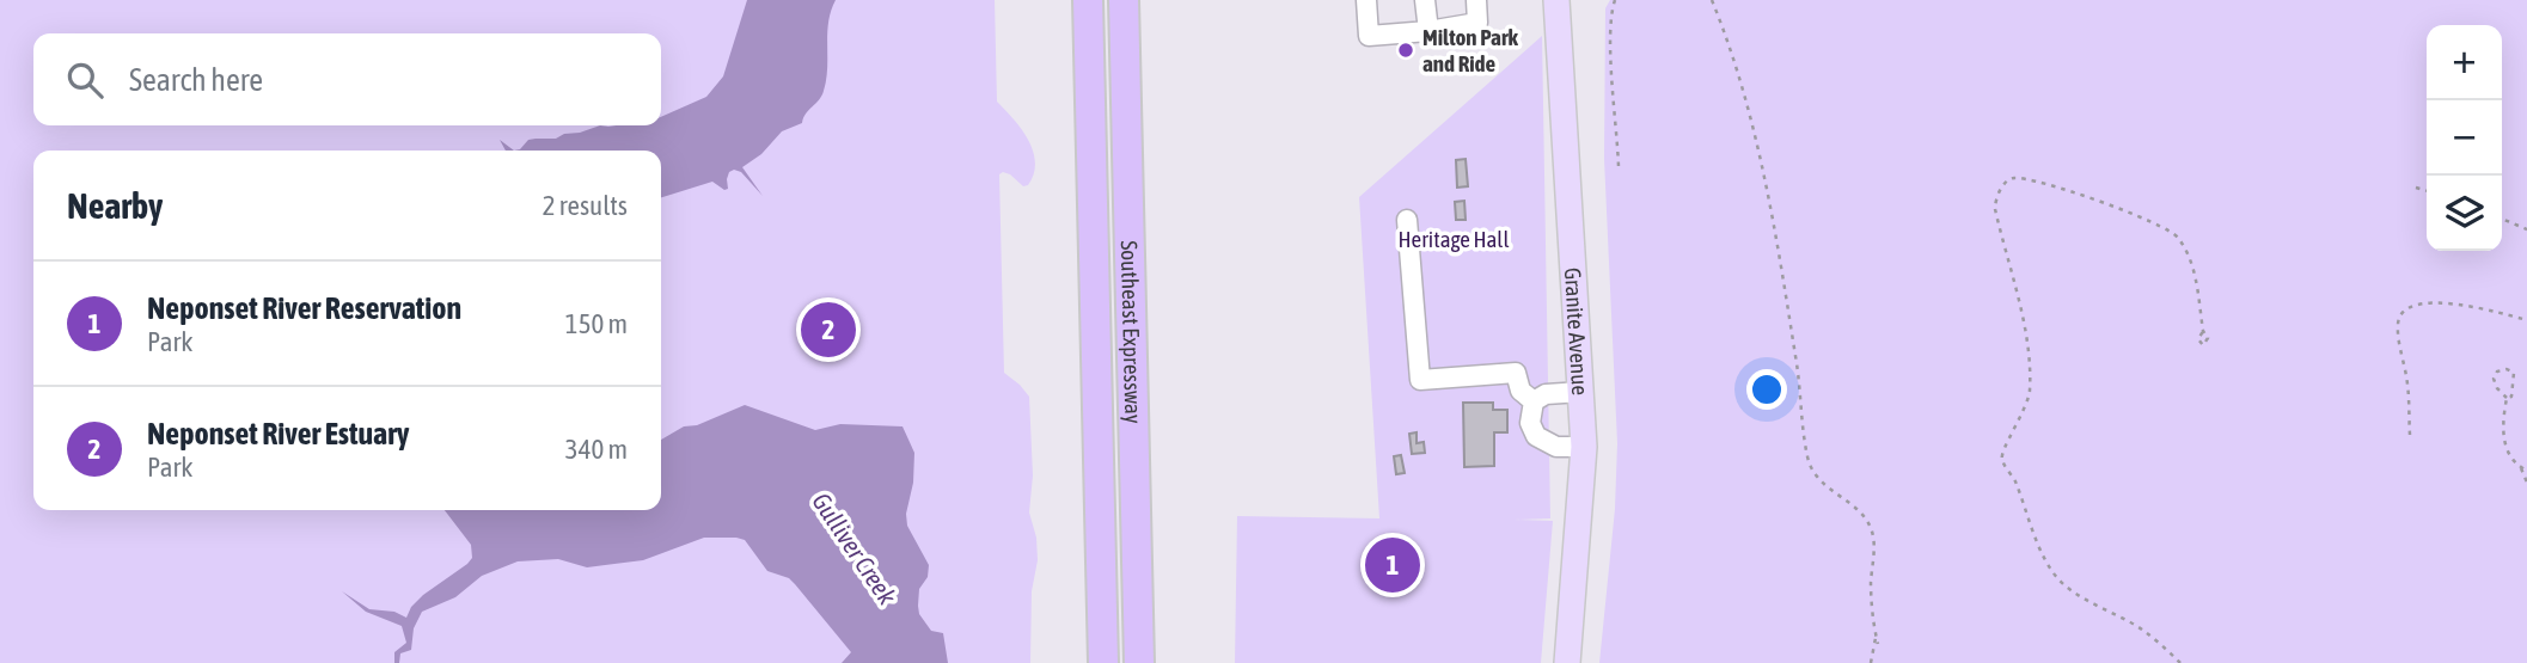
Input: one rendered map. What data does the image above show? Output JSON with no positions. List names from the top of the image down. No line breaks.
{"streets":{"highway":["Southeast Expressway"],"main road":["Granite Avenue"]},"water":["Gulliver Creek"],"parks":["Heritage Hall"],"places":["Milton Park and Ride"],"page":{"map_buttons":["+","−"],"search":"Search here","heading":["Nearby","2 results"],"list":[{"mark":"1","name":"Neponset River Reservation","note":"Park","value":"150 m"},{"mark":"2","name":"Neponset River Estuary","note":"Park","value":"340 m"}],"pins":["2","1"]}}
